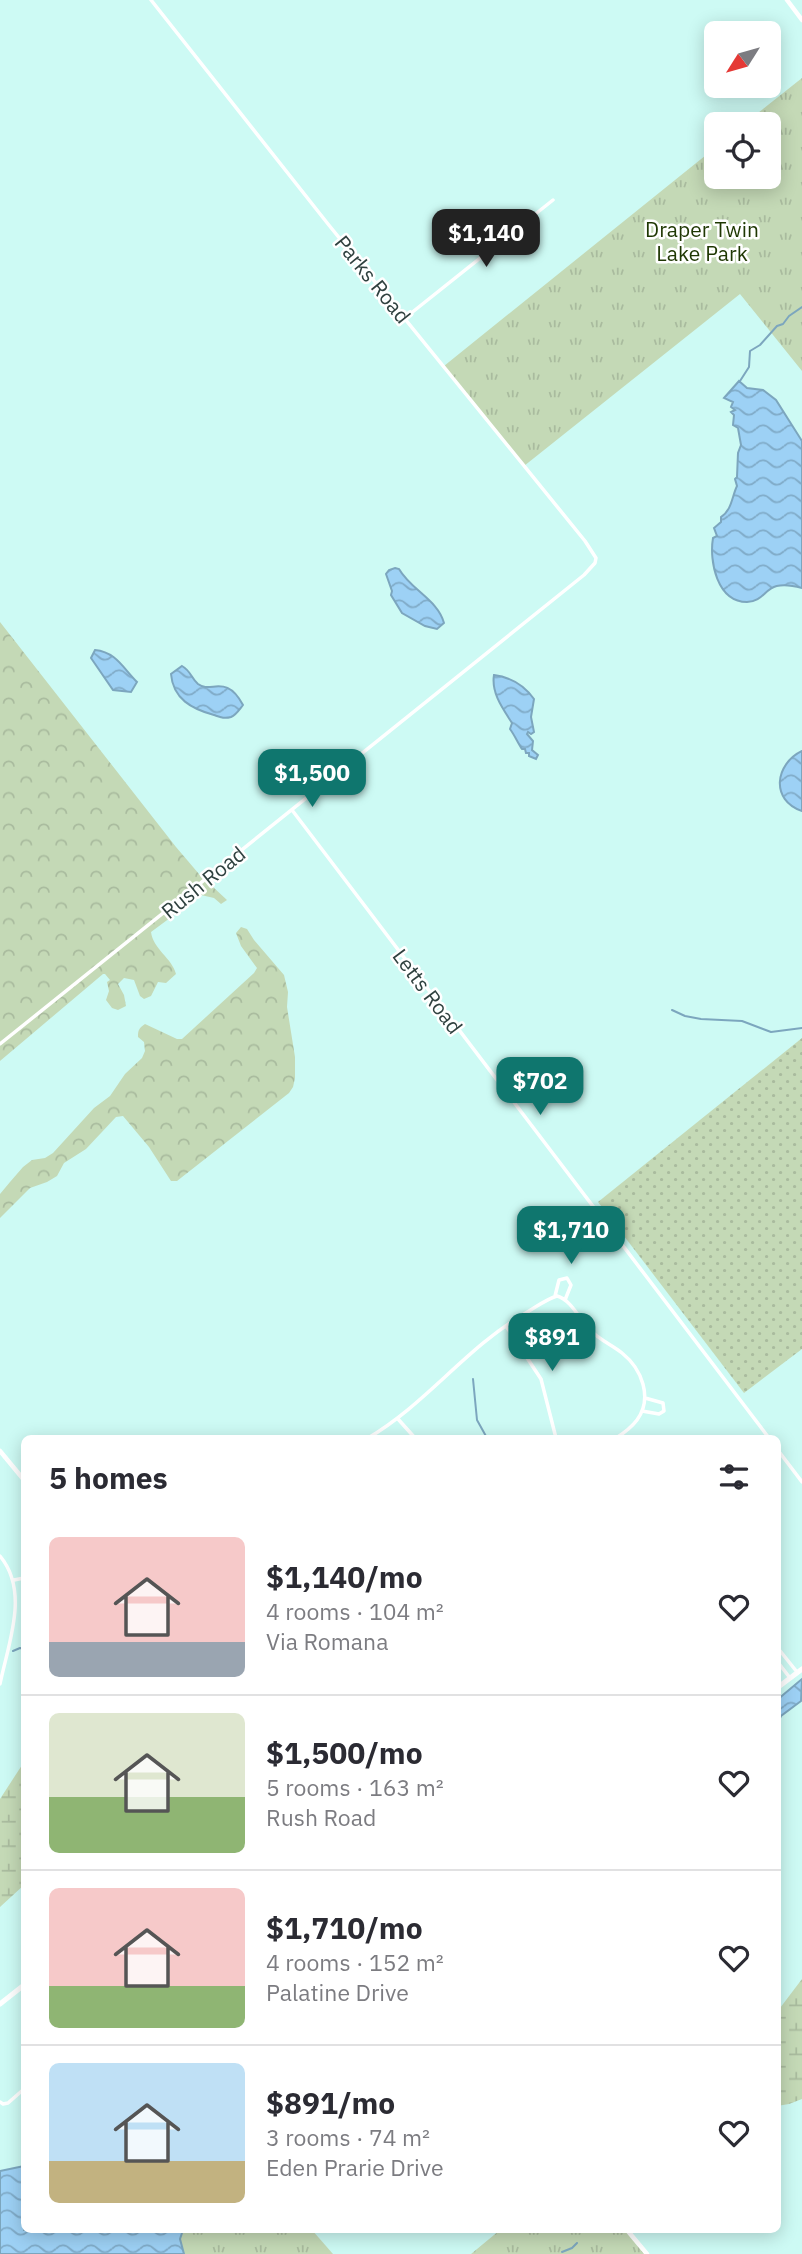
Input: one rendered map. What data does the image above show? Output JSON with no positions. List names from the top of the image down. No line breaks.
{"streets":{"street":["Parks Road","Rush Road","Letts Road"]},"crossings":[["Parks Road","Rush Road"],["Rush Road","Letts Road"]],"parks":["Draper Twin Lake Park"],"north":"bottom left","page":{"price":["$1,140","$1,500","$702","$1,710","$891"],"heading":"5 homes","list":[{"name":"$1,140/mo","note":"4 rooms · 104 m² · Via Romana"},{"name":"$1,500/mo","note":"5 rooms · 163 m² · Rush Road"},{"name":"$1,710/mo","note":"4 rooms · 152 m² · Palatine Drive"},{"name":"$891/mo","note":"3 rooms · 74 m² · Eden Prarie Drive"}]}}
